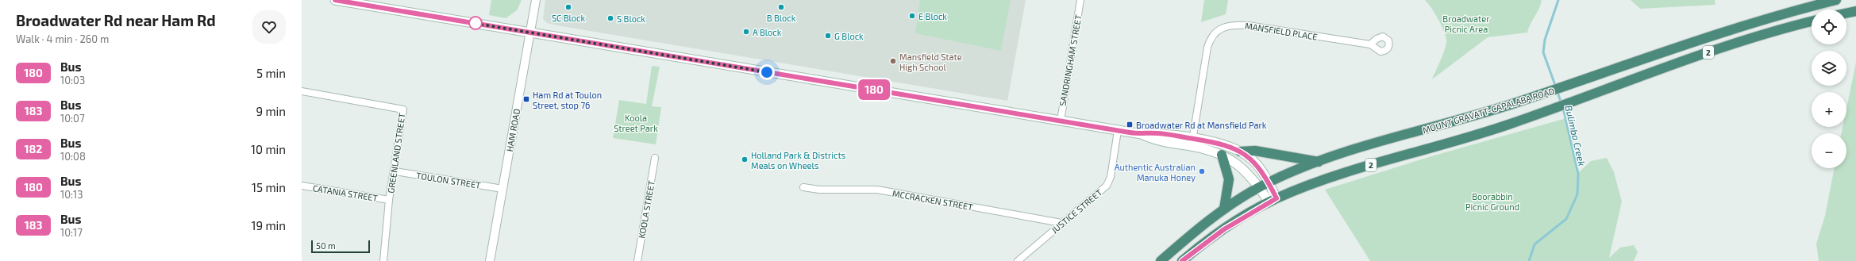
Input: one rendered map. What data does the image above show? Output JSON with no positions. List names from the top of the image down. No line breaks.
{"streets":{"highway":["2","MOUNT GRAVATT-CAPALABA ROAD"],"street":["MANSFIELD PLACE","SANDRINGHAM STREET","HAM ROAD","GREENLAND STREET","TOULON STREET","CATANIA STREET","MCCRACKEN STREET","KOOLA STREET","JUSTICE STREET"]},"crossings":[["HAM ROAD","TOULON STREET"],["GREENLAND STREET","TOULON STREET"],["GREENLAND STREET","CATANIA STREET"],["MCCRACKEN STREET","JUSTICE STREET"]],"water":["Bulimba Creek"],"parks":["Broadwater Picnic Area","Koola Street Park","Boorabbin Picnic Ground"],"places":{"other":["SC Block","B Block","E Block","S Block","A Block","G Block","Mansfield State High School","Holland Park & Districts Meals on Wheels","Authentic Australian Manuka Honey"],"transit":["Ham Rd at Toulon Street, stop 76","Broadwater Rd at Mansfield Park"]},"lines":["bus line 180"],"scale_bar":"50 m","page":{"heading":["Broadwater Rd near Ham Rd","Walk · 4 min · 260 m"],"on_map":"180","map_buttons":["+","−"],"list":[{"mark":"180","name":"Bus","note":"10:03","value":"5 min"},{"mark":"183","name":"Bus","note":"10:07","value":"9 min"},{"mark":"182","name":"Bus","note":"10:08","value":"10 min"},{"mark":"180","name":"Bus","note":"10:13","value":"15 min"},{"mark":"183","name":"Bus","note":"10:17","value":"19 min"}],"scale":"50 m"}}
